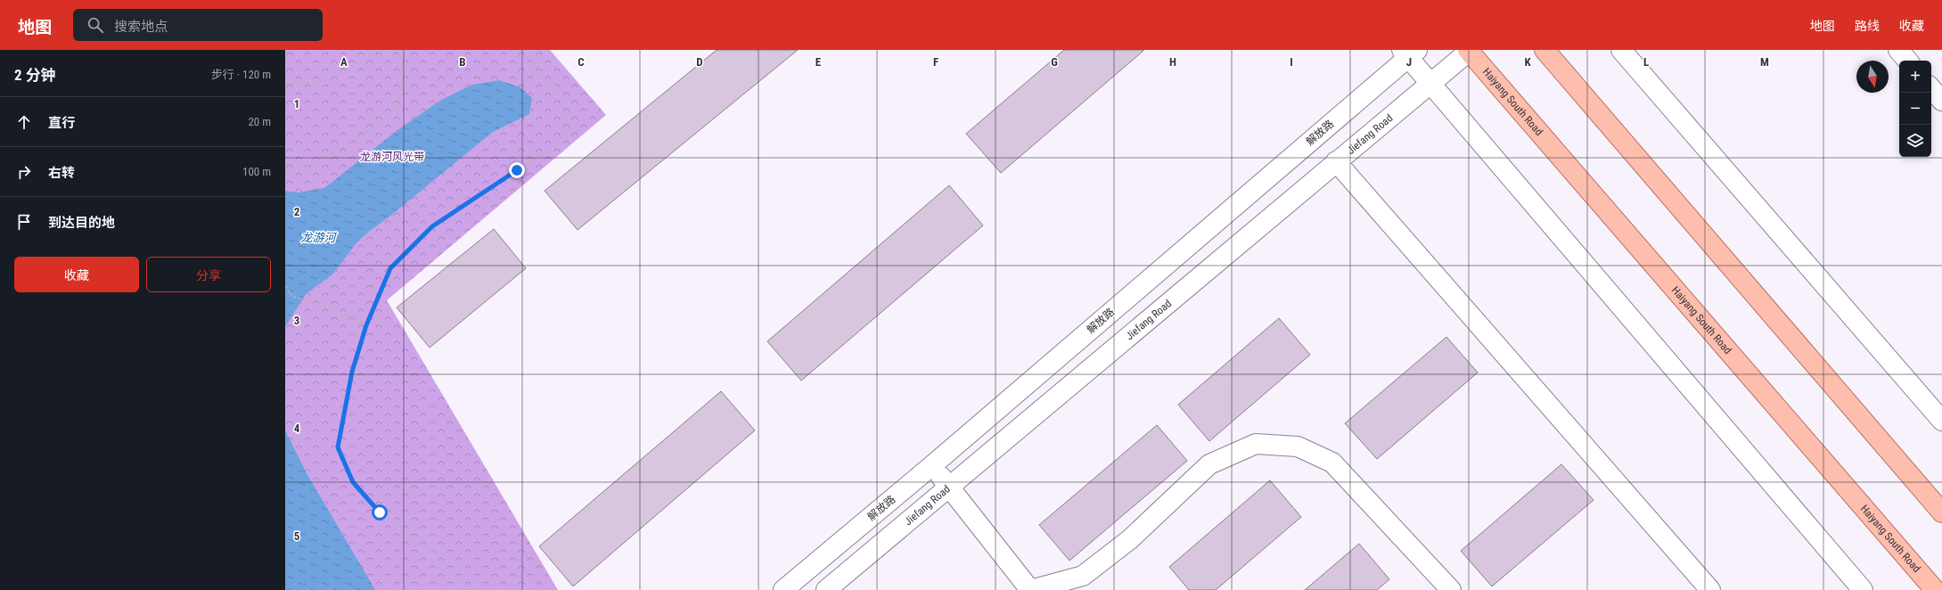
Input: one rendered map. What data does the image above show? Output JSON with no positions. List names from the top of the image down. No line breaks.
{"streets":{"main road":["Haiyang South Road"],"street":["解放路","Jiefang Road"]},"crossings":[["Haiyang South Road","Jiefang Road"]],"water":["龙游河"],"parks":["龙游河风光带"],"north":"bottom","page":{"header":"地图","search":"搜索地点","nav":["地图","路线","收藏"],"heading":["2 分钟","步行 · 120 m"],"map_buttons":["+","−"],"list":[["直行","20 m"],["右转","100 m"],"到达目的地"],"buttons":["收藏","分享"]},"grid":{"columns":["A","B","C","D","E","F","G","H","I","J","K","L","M"],"rows":["1","2","3","4","5"]}}
